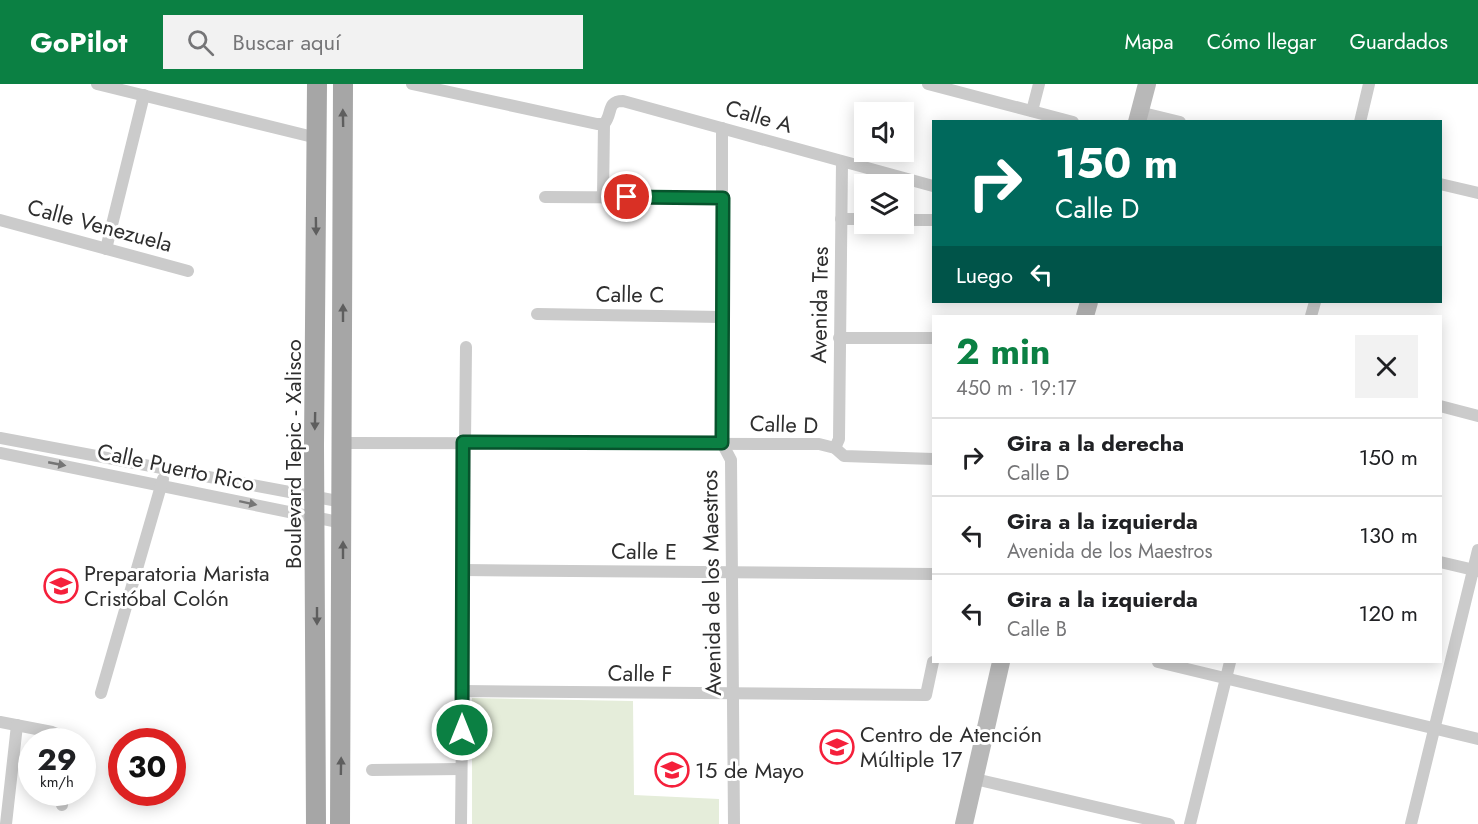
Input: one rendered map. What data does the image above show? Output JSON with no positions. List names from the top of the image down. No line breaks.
{"streets":{"main road":["Boulevard Tepic - Xalisco"],"street":["Calle A","Calle Venezuela","Calle C","Avenida Tres","Calle D","Calle Puerto Rico","Calle E","Avenida de los Maestros","Calle F"]},"crossings":[["Calle A","Avenida Tres"],["Calle A","Avenida de los Maestros"],["Calle C","Avenida de los Maestros"],["Avenida Tres","Calle D"],["Calle D","Avenida de los Maestros"],["Boulevard Tepic - Xalisco","Calle Puerto Rico"],["Calle E","Avenida de los Maestros"],["Avenida de los Maestros","Calle F"]],"places":{"school or university":["Preparatoria Marista Cristóbal Colón","Centro de Atención Múltiple 17","15 de Mayo"]},"page":{"header":"GoPilot","search":"Buscar aquí","nav":["Mapa","Cómo llegar","Guardados"],"turn":["150 m","Calle D"],"then":"Luego","heading":["2 min","450 m · 19:17"],"list":[{"name":"Gira a la derecha","note":"Calle D","value":"150 m"},{"name":"Gira a la izquierda","note":"Avenida de los Maestros","value":"130 m"},{"name":"Gira a la izquierda","note":"Calle B","value":"120 m"}],"speed":"29 km/h","limit":"30"}}
